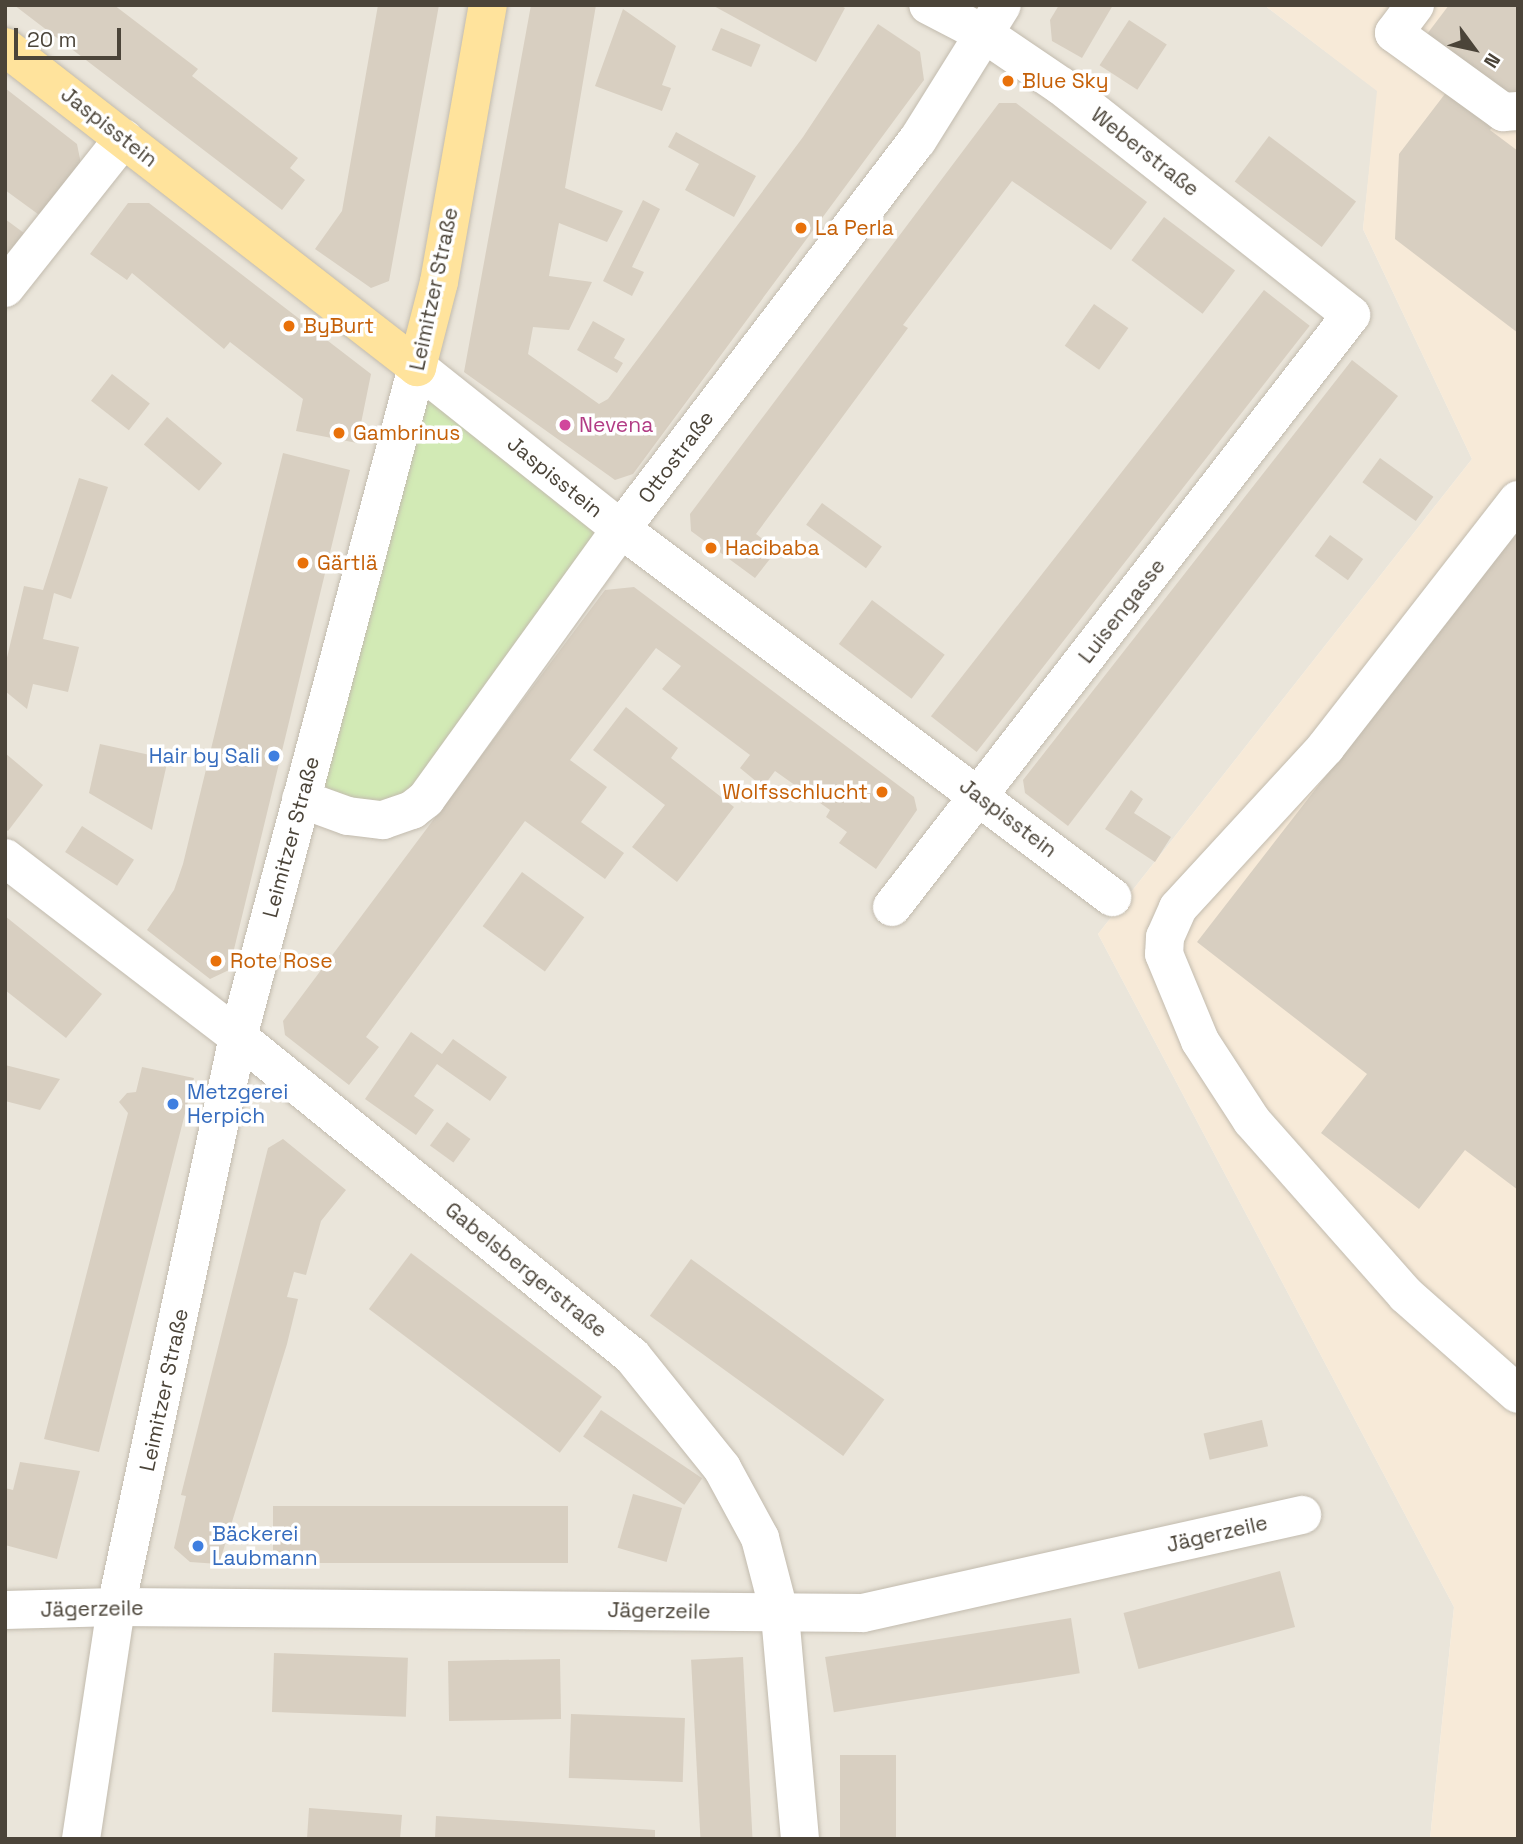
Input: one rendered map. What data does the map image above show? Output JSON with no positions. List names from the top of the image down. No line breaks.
{"streets":{"main road":["Jaspisstein","Leimitzer Straße"],"street":["Weberstraße","Ottostraße","Luisengasse","Gabelsbergerstraße","Jägerzeile"]},"crossings":[["Jaspisstein","Leimitzer Straße"],["Jaspisstein","Ottostraße"],["Jaspisstein","Luisengasse"],["Weberstraße","Ottostraße"],["Weberstraße","Luisengasse"],["Leimitzer Straße","Ottostraße"],["Leimitzer Straße","Gabelsbergerstraße"],["Leimitzer Straße","Jägerzeile"],["Gabelsbergerstraße","Jägerzeile"]],"places":["Blue Sky","La Perla","ByBurt","Nevena","Gambrinus","Hacibaba","Gärtlä","Hair by Sali","Wolfsschlucht","Rote Rose","Metzgerei Herpich","Bäckerei Laubmann"],"scale_bar":"20 m","north":"bottom right"}
